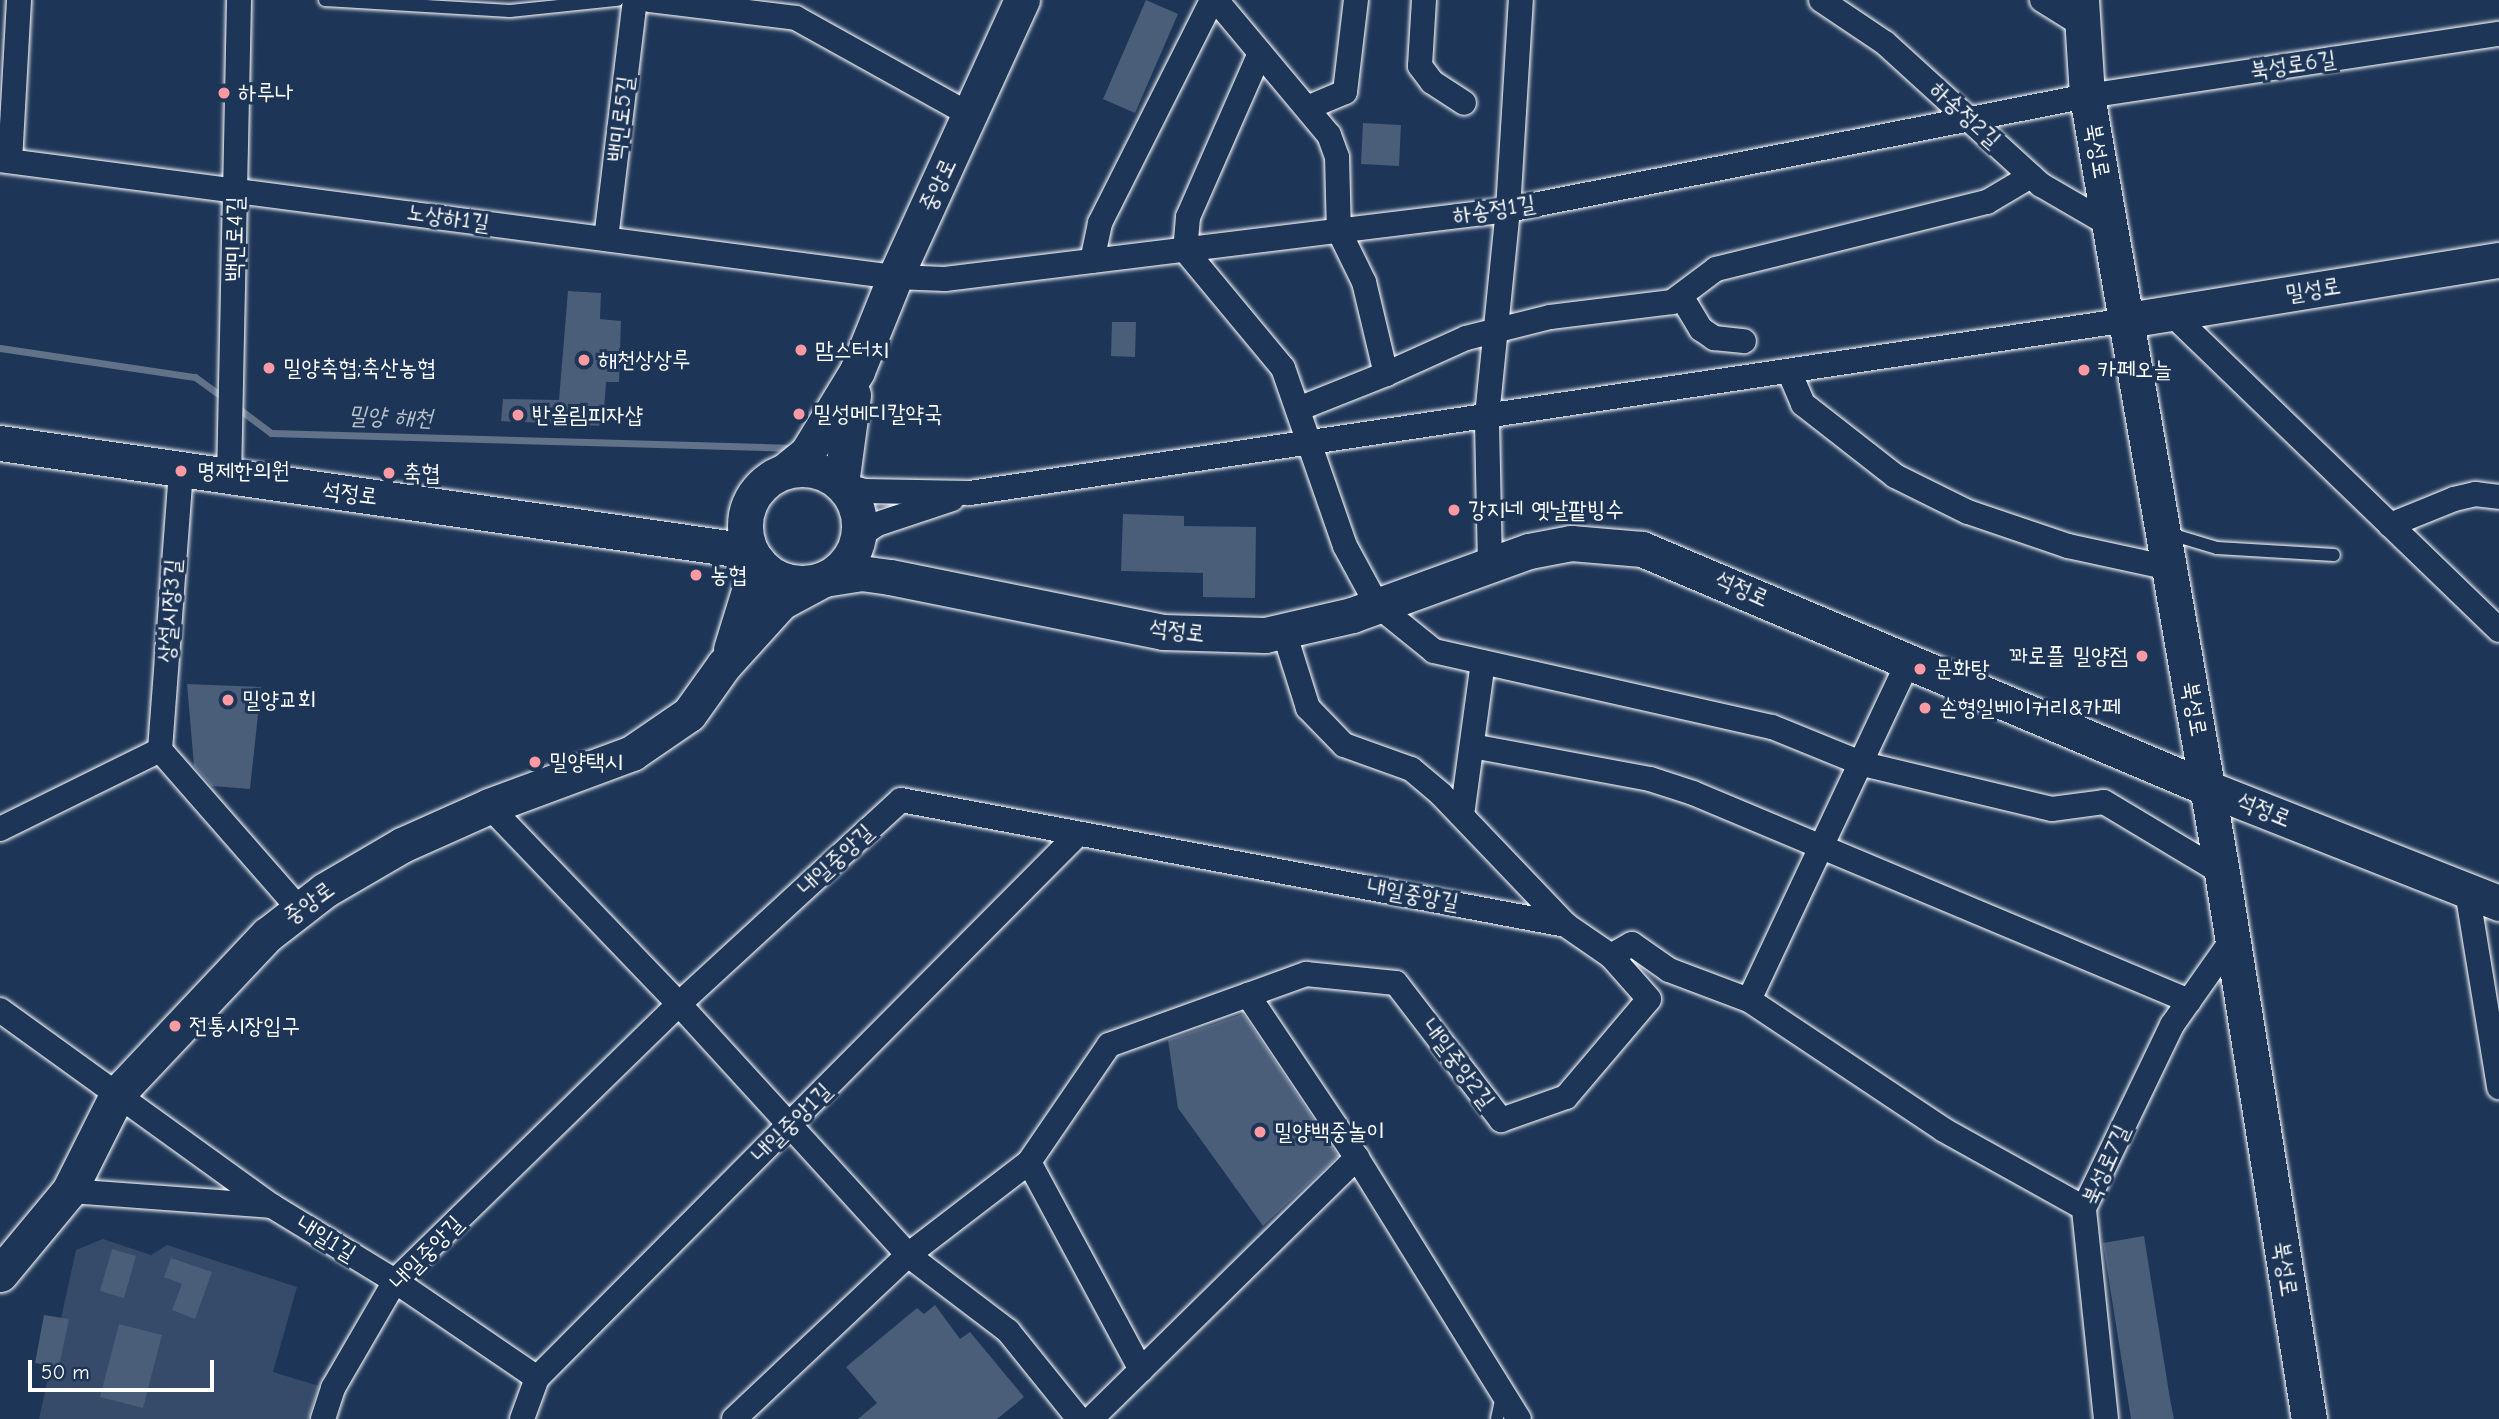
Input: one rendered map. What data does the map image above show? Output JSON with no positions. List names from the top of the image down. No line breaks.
{"streets":{"street":["북성로6길","하송정2길","백민로5길","북성로","중앙로","하송정1길","노상하1길","백민로4길","밀성로","석정로","상설시장3길","내일중앙길","내일중앙2길","내일중앙1길","북성로7길","내일1길"]},"crossings":[["북성로6길","북성로"],["북성로6길","하송정1길"],["하송정2길","북성로"],["하송정2길","하송정1길"],["백민로5길","노상하1길"],["북성로","하송정1길"],["북성로","밀성로"],["북성로","석정로"],["북성로","북성로7길"],["중앙로","하송정1길"],["중앙로","노상하1길"],["중앙로","내일1길"],["하송정1길","노상하1길"],["노상하1길","백민로4길"],["백민로4길","석정로"],["석정로","상설시장3길"],["내일중앙길","내일중앙2길"],["내일중앙길","내일중앙1길"],["내일중앙길","내일1길"],["내일중앙1길","내일1길"]],"water":["밀양 해천"],"places":["하루나","맘스터치","해천상상루","밀양축협;축산농협","카페오늘","밀성메디칼약국","반올림피자샵","명제한의원","축협","강지네 옛날팥빙수","농협","꽈로플 밀양점","문화탕","밀양교회","손형일베이커리&카페","밀양택시","전통시장입구","밀양백중놀이"],"scale_bar":"50 m"}
